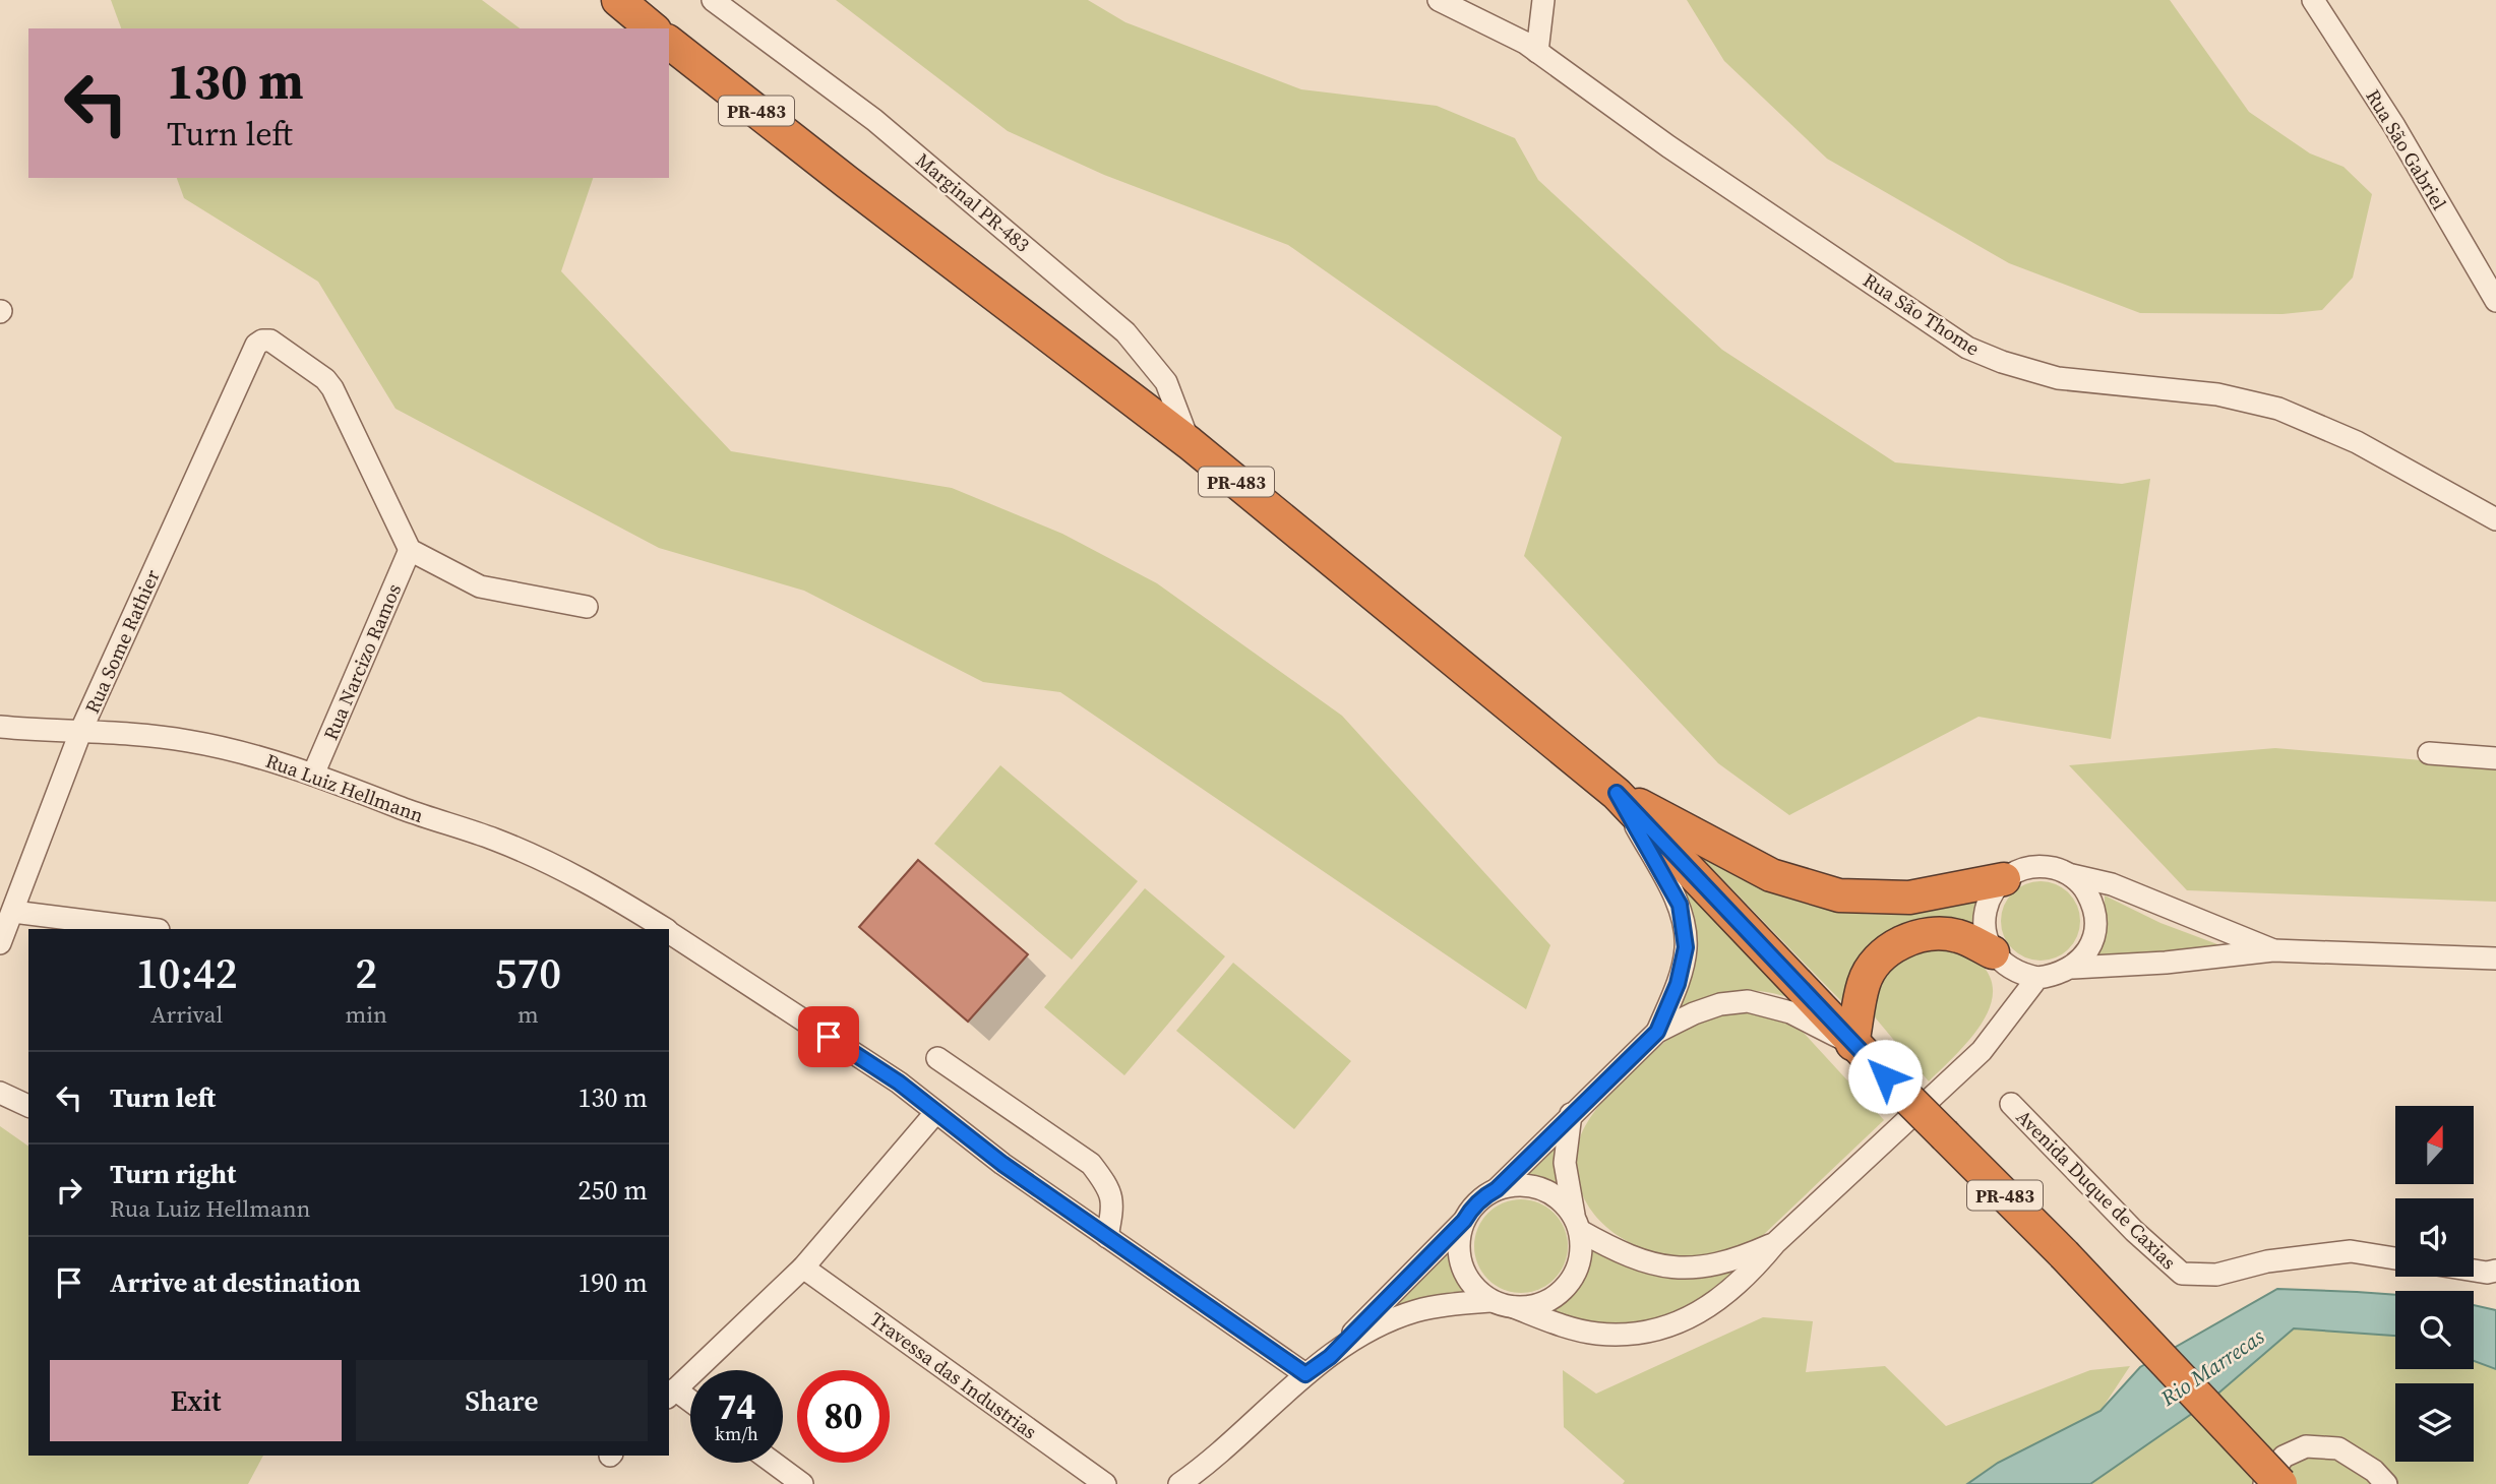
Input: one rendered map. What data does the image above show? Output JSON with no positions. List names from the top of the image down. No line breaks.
{"streets":{"highway":["PR-483"],"street":["Rua São Gabriel","Marginal PR-483","Rua São Thome","Rua Some Rathier","Rua Narcizo Ramos","Rua Luiz Hellmann","Avenida Duque de Caxias","Travessa das Industrias"]},"crossings":[["PR-483","Marginal PR-483"],["Rua Some Rathier","Rua Narcizo Ramos"],["Rua Some Rathier","Rua Luiz Hellmann"],["Rua Narcizo Ramos","Rua Luiz Hellmann"]],"water":["Rio Marrecas"],"north":"top","page":{"turn":["130 m","Turn left"],"eta":["10:42","Arrival","2","min","570","m"],"list":[{"name":"Turn left","value":"130 m"},{"name":"Turn right","note":"Rua Luiz Hellmann","value":"250 m"},{"name":"Arrive at destination","value":"190 m"}],"buttons":["Exit","Share"],"speed":"74 km/h","limit":"80"}}
